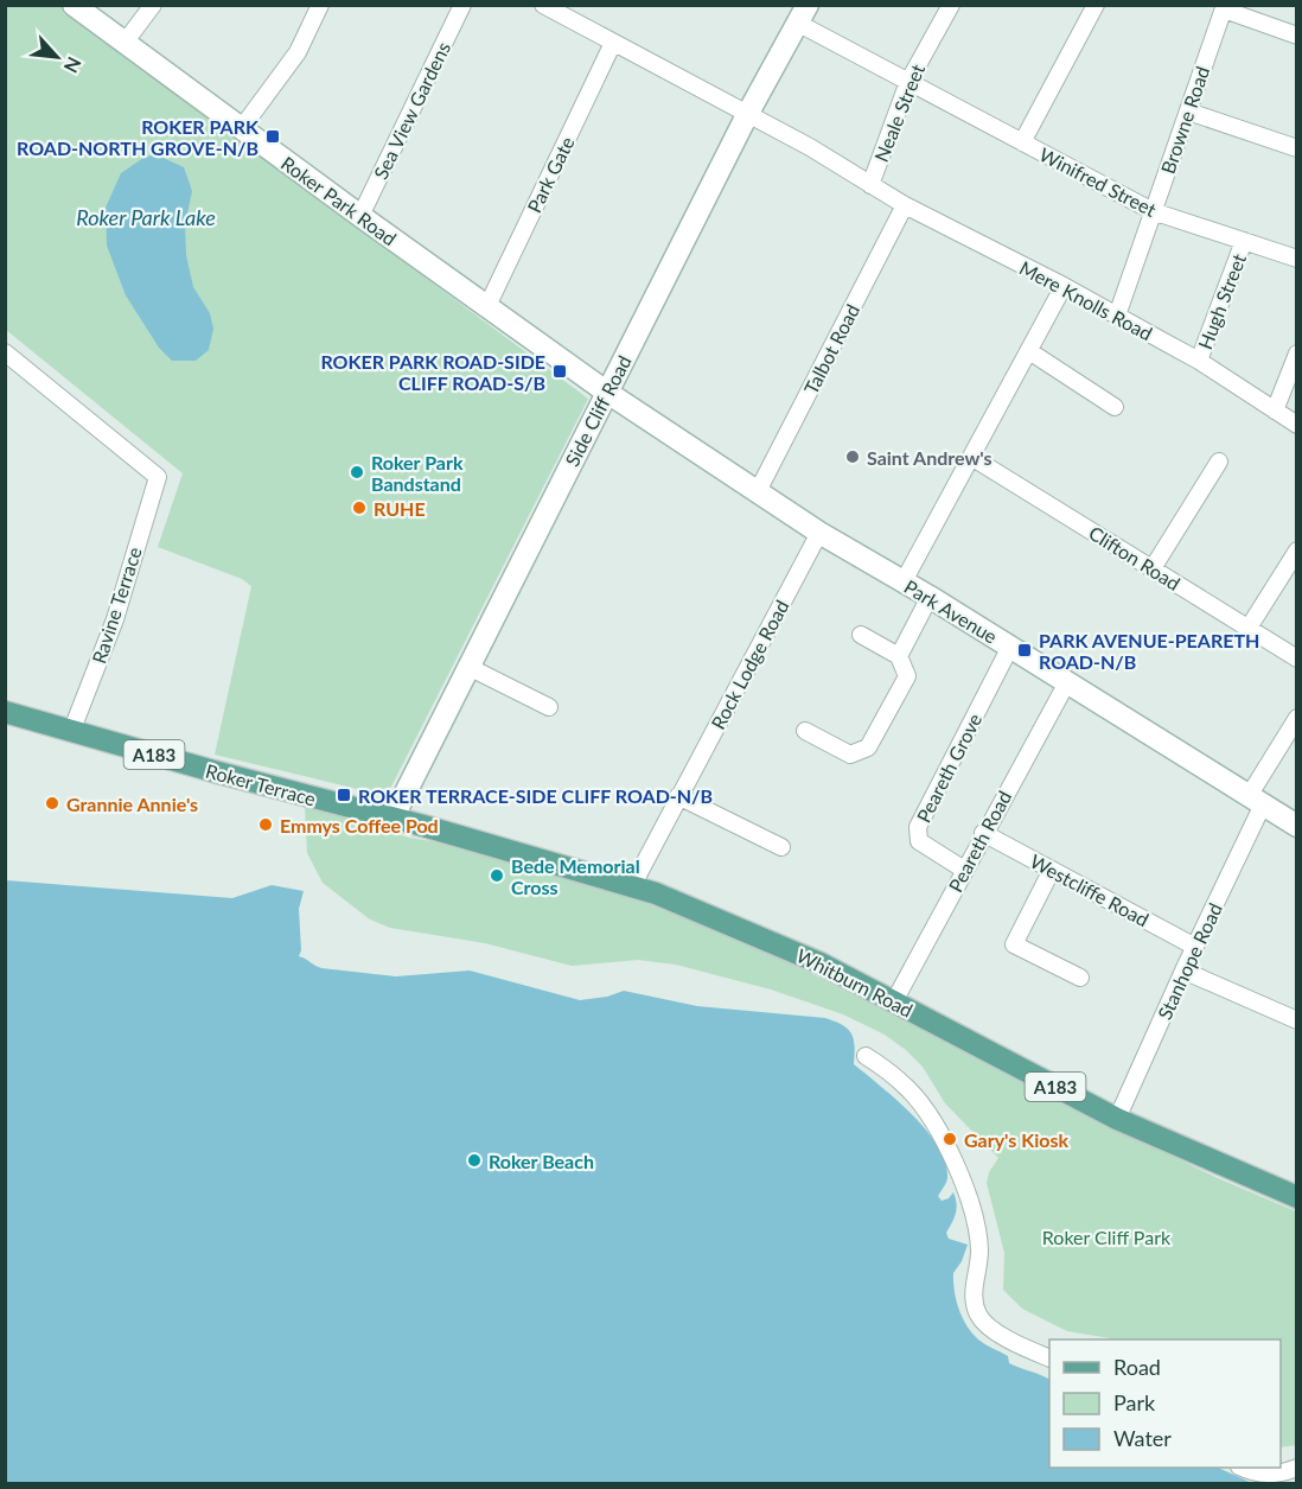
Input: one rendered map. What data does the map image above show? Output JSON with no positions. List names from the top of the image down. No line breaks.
{"streets":{"main road":["A183","Roker Terrace","Whitburn Road"],"street":["Sea View Gardens","Neale Street","Browne Road","Park Gate","Winifred Street","Roker Park Road","Mere Knolls Road","Hugh Street","Talbot Road","Side Cliff Road","Clifton Road","Ravine Terrace","Park Avenue","Rock Lodge Road","Peareth Grove","Peareth Road","Westcliffe Road","Stanhope Road"]},"crossings":[["Sea View Gardens","Roker Park Road"],["Neale Street","Winifred Street"],["Neale Street","Mere Knolls Road"],["Browne Road","Winifred Street"],["Browne Road","Mere Knolls Road"],["Park Gate","Roker Park Road"],["Winifred Street","Hugh Street"],["Winifred Street","Side Cliff Road"],["Roker Park Road","Side Cliff Road"],["Roker Park Road","Park Avenue"],["Mere Knolls Road","Hugh Street"],["Mere Knolls Road","Talbot Road"],["Mere Knolls Road","Side Cliff Road"],["Talbot Road","Park Avenue"],["Side Cliff Road","Park Avenue"],["Side Cliff Road","Roker Terrace"],["Side Cliff Road","Whitburn Road"],["Ravine Terrace","Roker Terrace"],["Park Avenue","Rock Lodge Road"],["Park Avenue","Peareth Grove"],["Park Avenue","Peareth Road"],["Park Avenue","Stanhope Road"],["Rock Lodge Road","Whitburn Road"],["Peareth Grove","Peareth Road"],["Roker Terrace","Whitburn Road"],["Peareth Road","Westcliffe Road"],["Peareth Road","Whitburn Road"],["Westcliffe Road","Stanhope Road"],["Stanhope Road","Whitburn Road"]],"water":["Roker Park Lake"],"parks":["Roker Cliff Park"],"places":{"transit":["ROKER PARK ROAD-NORTH GROVE-N/B","ROKER PARK ROAD-SIDE CLIFF ROAD-S/B","PARK AVENUE-PEARETH ROAD-N/B","ROKER TERRACE-SIDE CLIFF ROAD-N/B"],"other":["Saint Andrew's","Roker Park Bandstand","RUHE","Grannie Annie's","Emmys Coffee Pod","Bede Memorial Cross","Gary's Kiosk","Roker Beach"]},"legend":["Road","Park","Water"],"north":"bottom right"}
